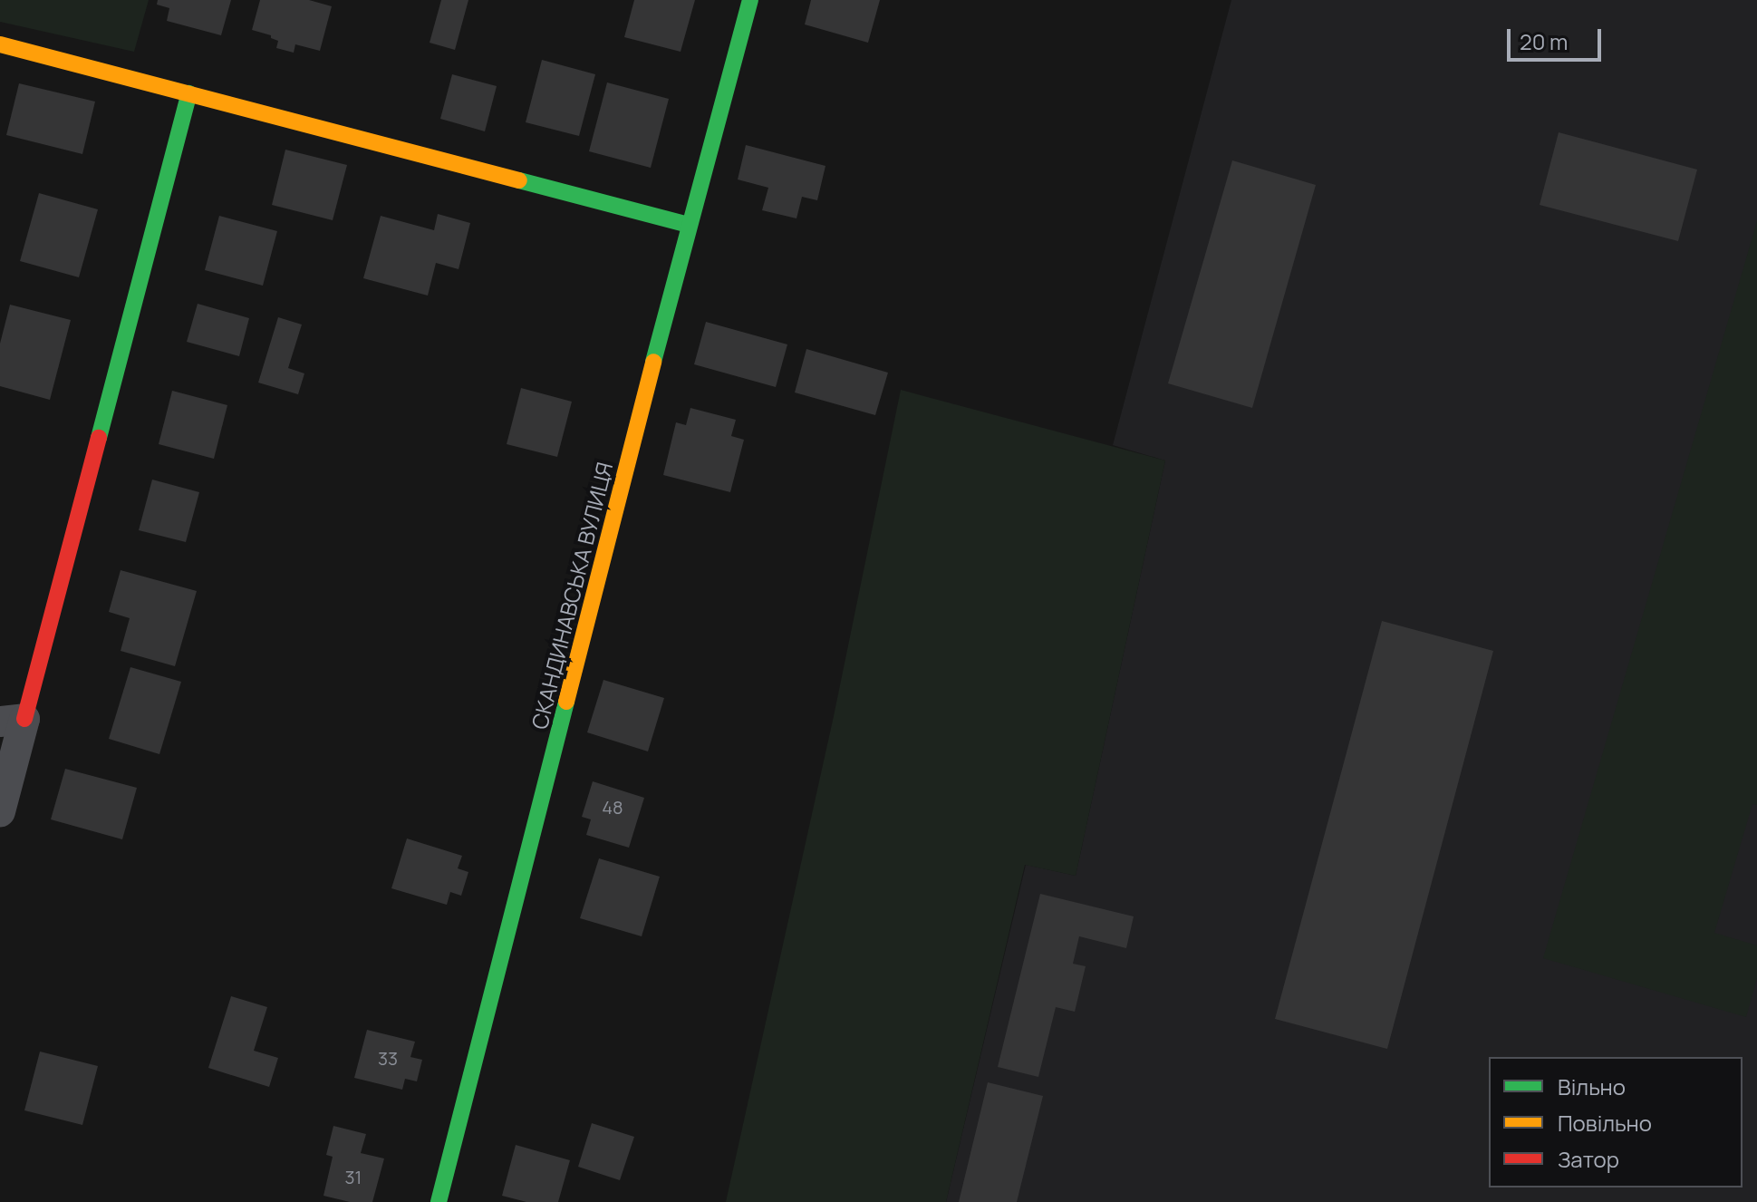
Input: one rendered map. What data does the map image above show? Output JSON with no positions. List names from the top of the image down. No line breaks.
{"streets":{"street":["СКАНДИНАВСЬКА ВУЛИЦЯ"]},"house_numbers":["48","33","31"],"legend":["Вільно","Повільно","Затор"],"scale_bar":"20 m"}
